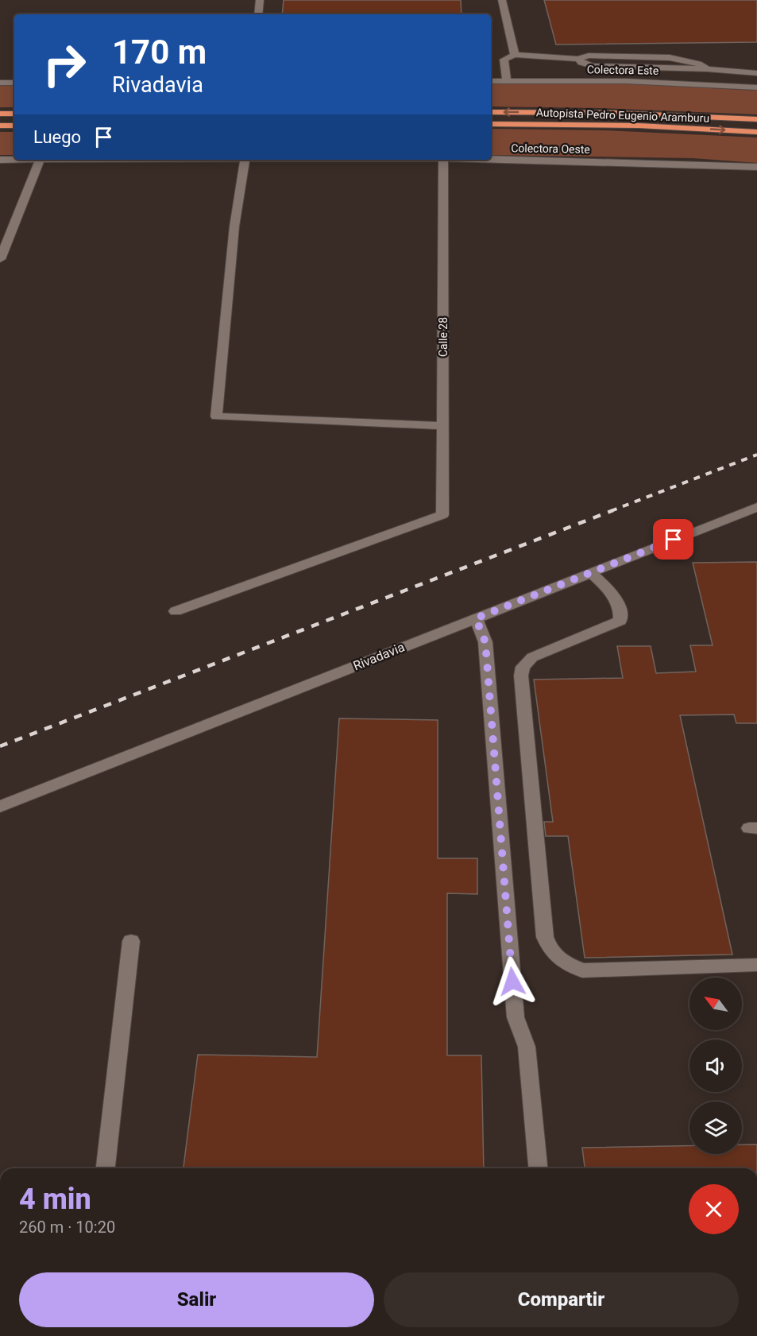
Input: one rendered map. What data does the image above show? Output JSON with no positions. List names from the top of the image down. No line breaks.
{"streets":{"highway":["Autopista Pedro Eugenio Aramburu"],"street":["Colectora Este","Colectora Oeste","Calle 28","Rivadavia"]},"north":"top left","page":{"turn":["170 m","Rivadavia"],"then":"Luego","heading":["4 min","260 m · 10:20"],"buttons":["Salir","Compartir"]}}
